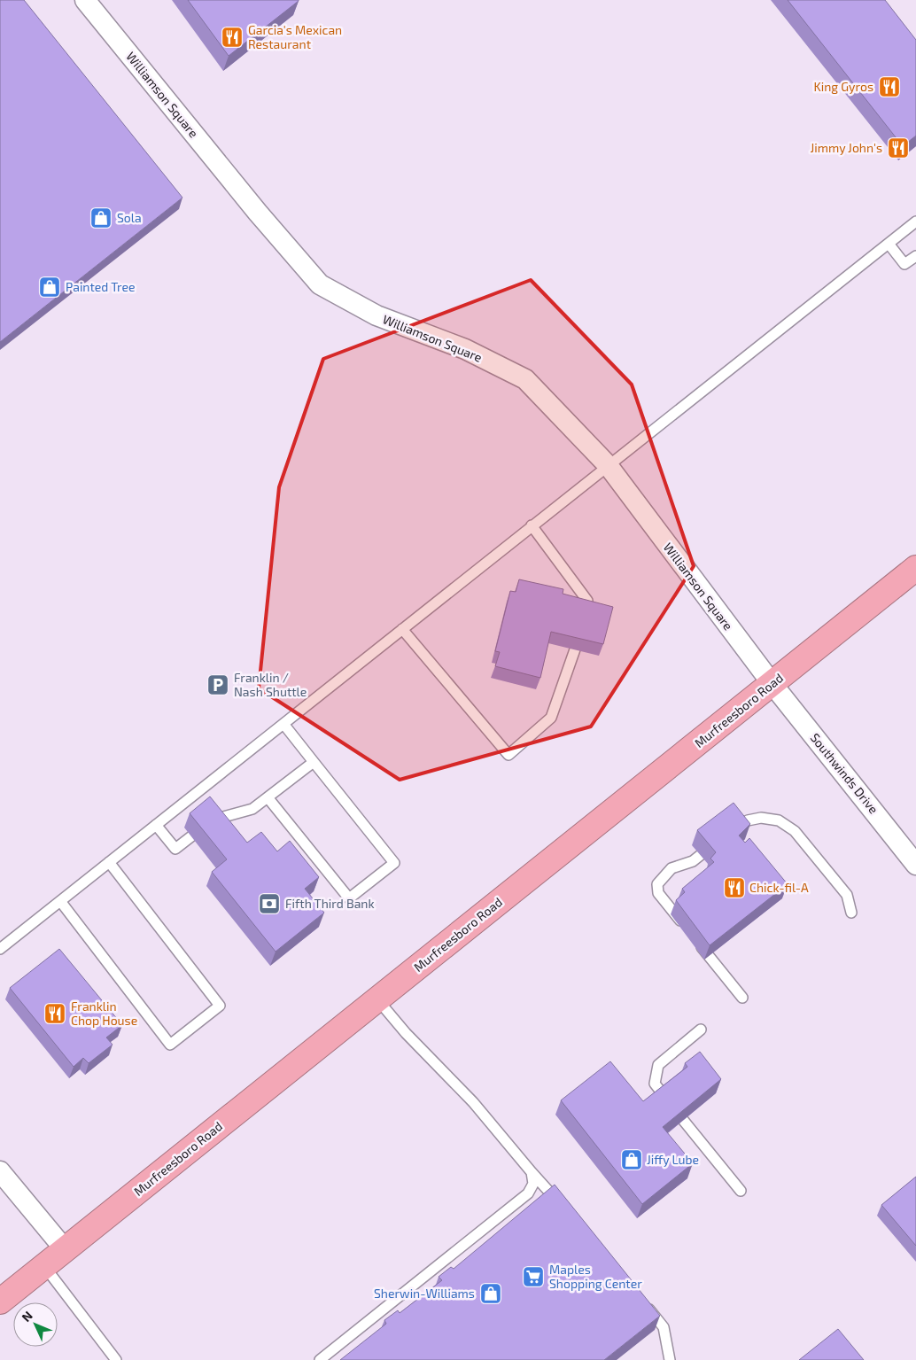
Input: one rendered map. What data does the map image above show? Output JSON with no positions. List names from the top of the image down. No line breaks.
{"streets":{"highway":["Murfreesboro Road"],"street":["Williamson Square","Southwinds Drive"]},"crossings":[["Williamson Square","Murfreesboro Road"],["Williamson Square","Southwinds Drive"],["Murfreesboro Road","Southwinds Drive"]],"places":{"restaurant":["Garcia's Mexican Restaurant","King Gyros","Jimmy John's","Chick-fil-A","Franklin Chop House"],"shop":["Sola","Painted Tree","Jiffy Lube","Sherwin-Williams"],"parking":["Franklin / Nash Shuttle"],"bank":["Fifth Third Bank"],"supermarket":["Maples Shopping Center"]},"north":"top left"}
